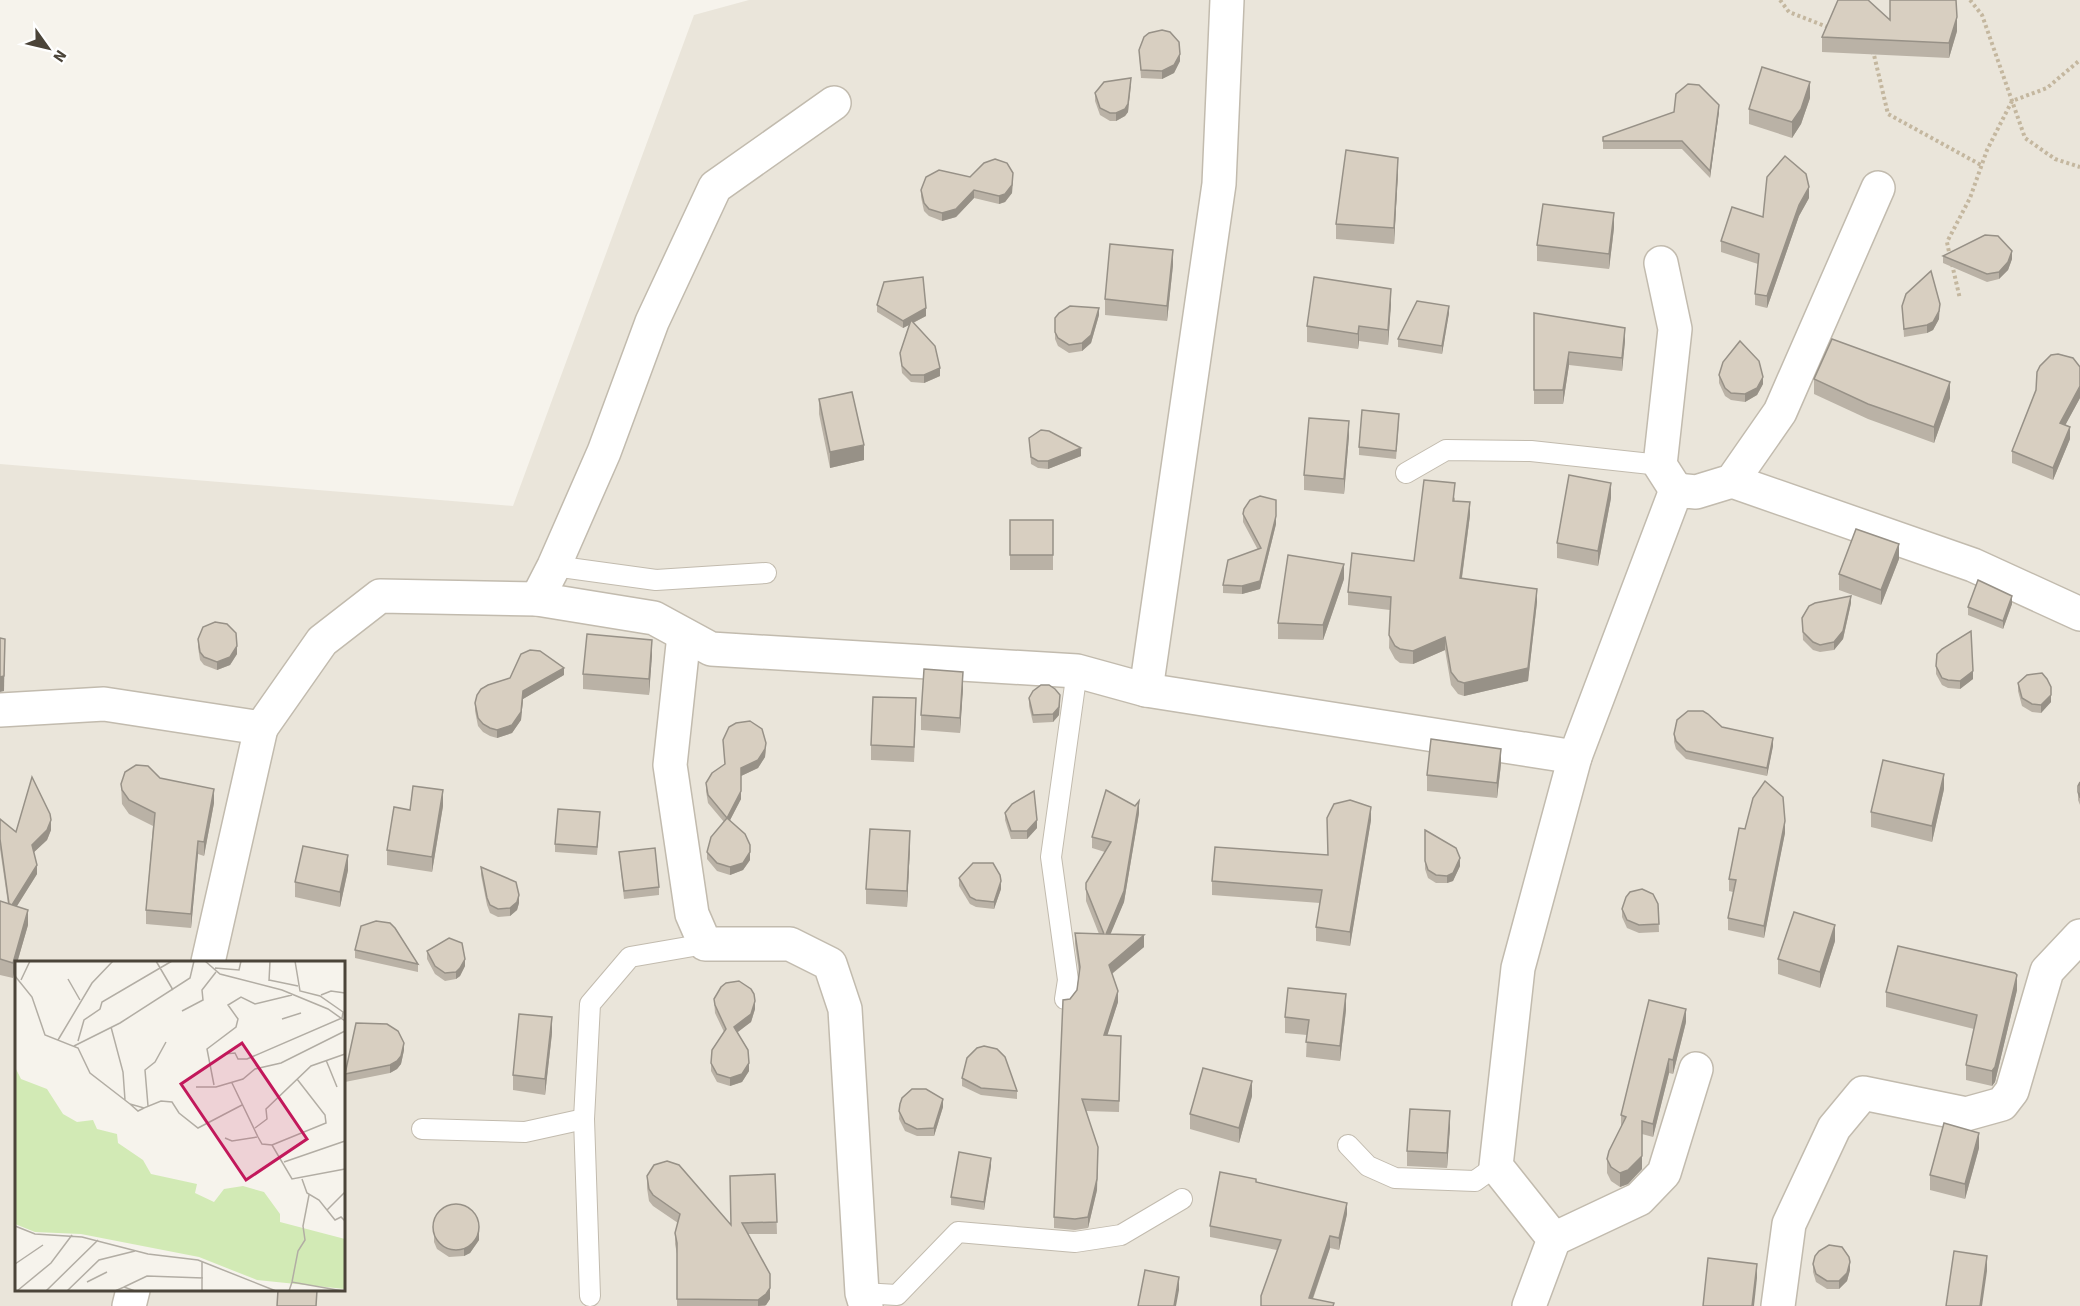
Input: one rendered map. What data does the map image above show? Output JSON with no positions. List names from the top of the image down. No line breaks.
{"north":"bottom right"}
